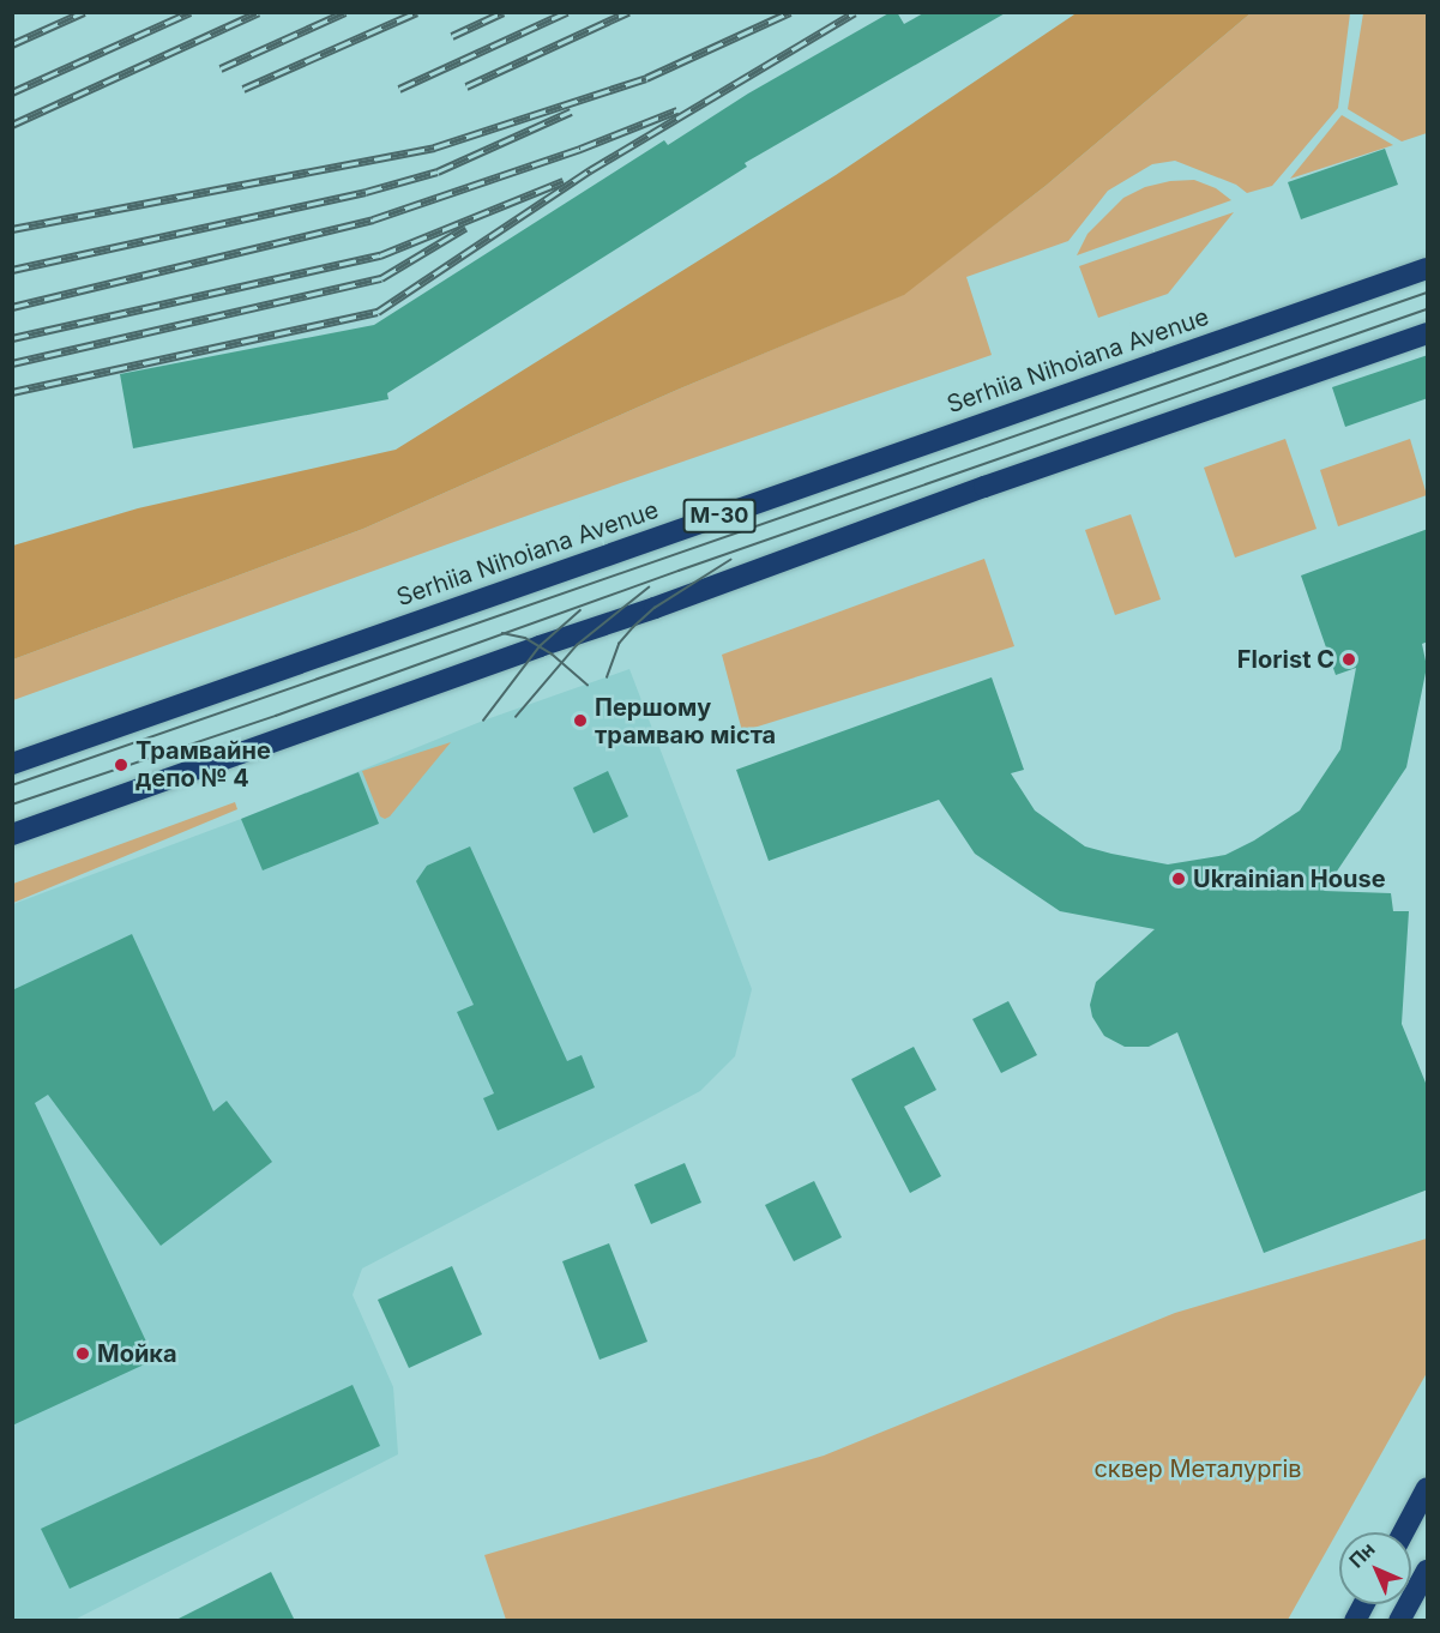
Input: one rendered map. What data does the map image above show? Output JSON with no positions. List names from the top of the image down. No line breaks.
{"streets":{"highway":["Serhiia Nihoiana Avenue","М-30"]},"parks":["сквер Металургів"],"places":["Florist C","Першому трамваю міста","Трамвайне депо № 4","Ukrainian House","Мойка"],"north":"top left"}
